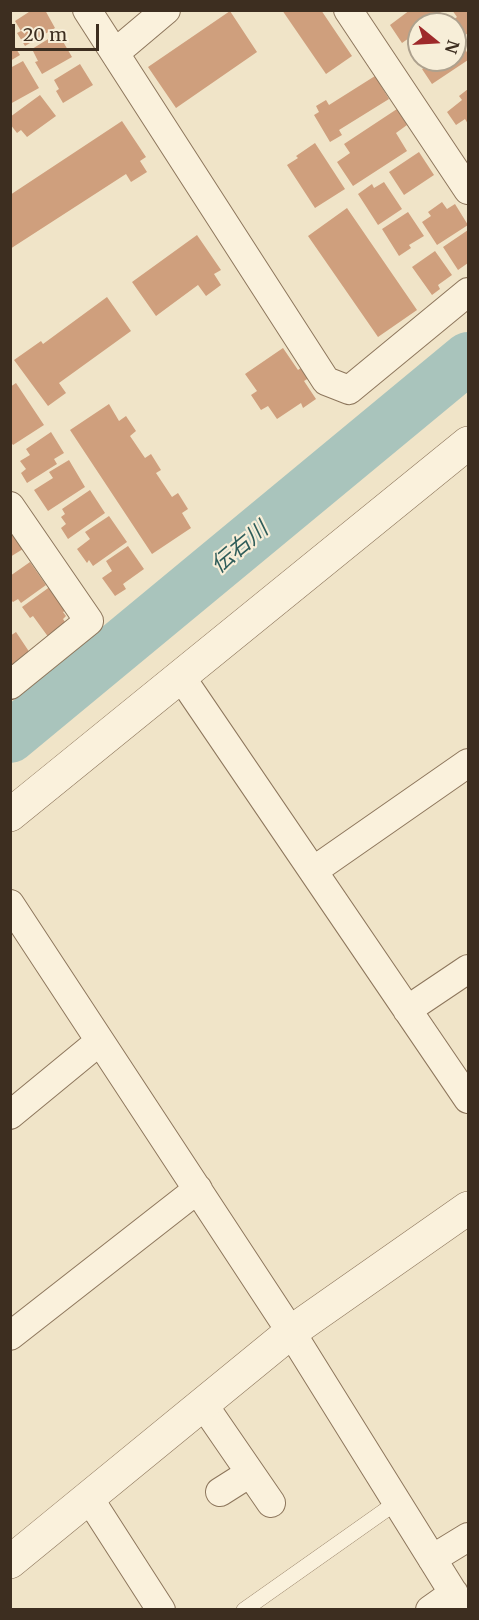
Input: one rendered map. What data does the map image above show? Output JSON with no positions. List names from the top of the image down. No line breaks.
{"water":["伝右川"],"scale_bar":"20 m","north":"right"}
